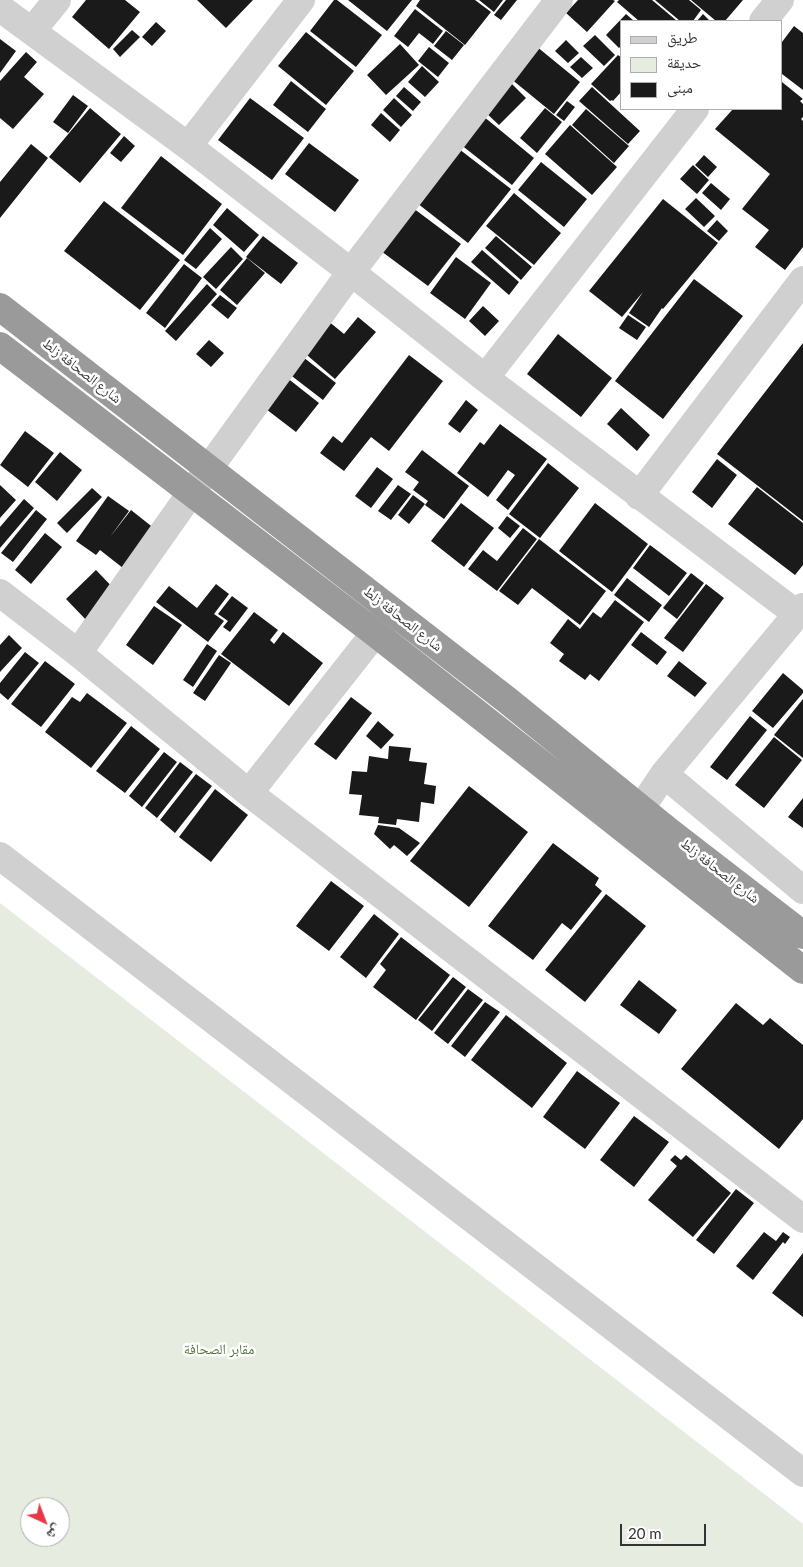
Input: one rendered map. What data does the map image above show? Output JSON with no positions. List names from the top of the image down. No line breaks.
{"streets":{"highway":["شارع الصحافة زلط"]},"parks":["مقابر الصحافة"],"legend":["طريق","حديقة","مبنى"],"scale_bar":"20 m","north":"bottom right"}
